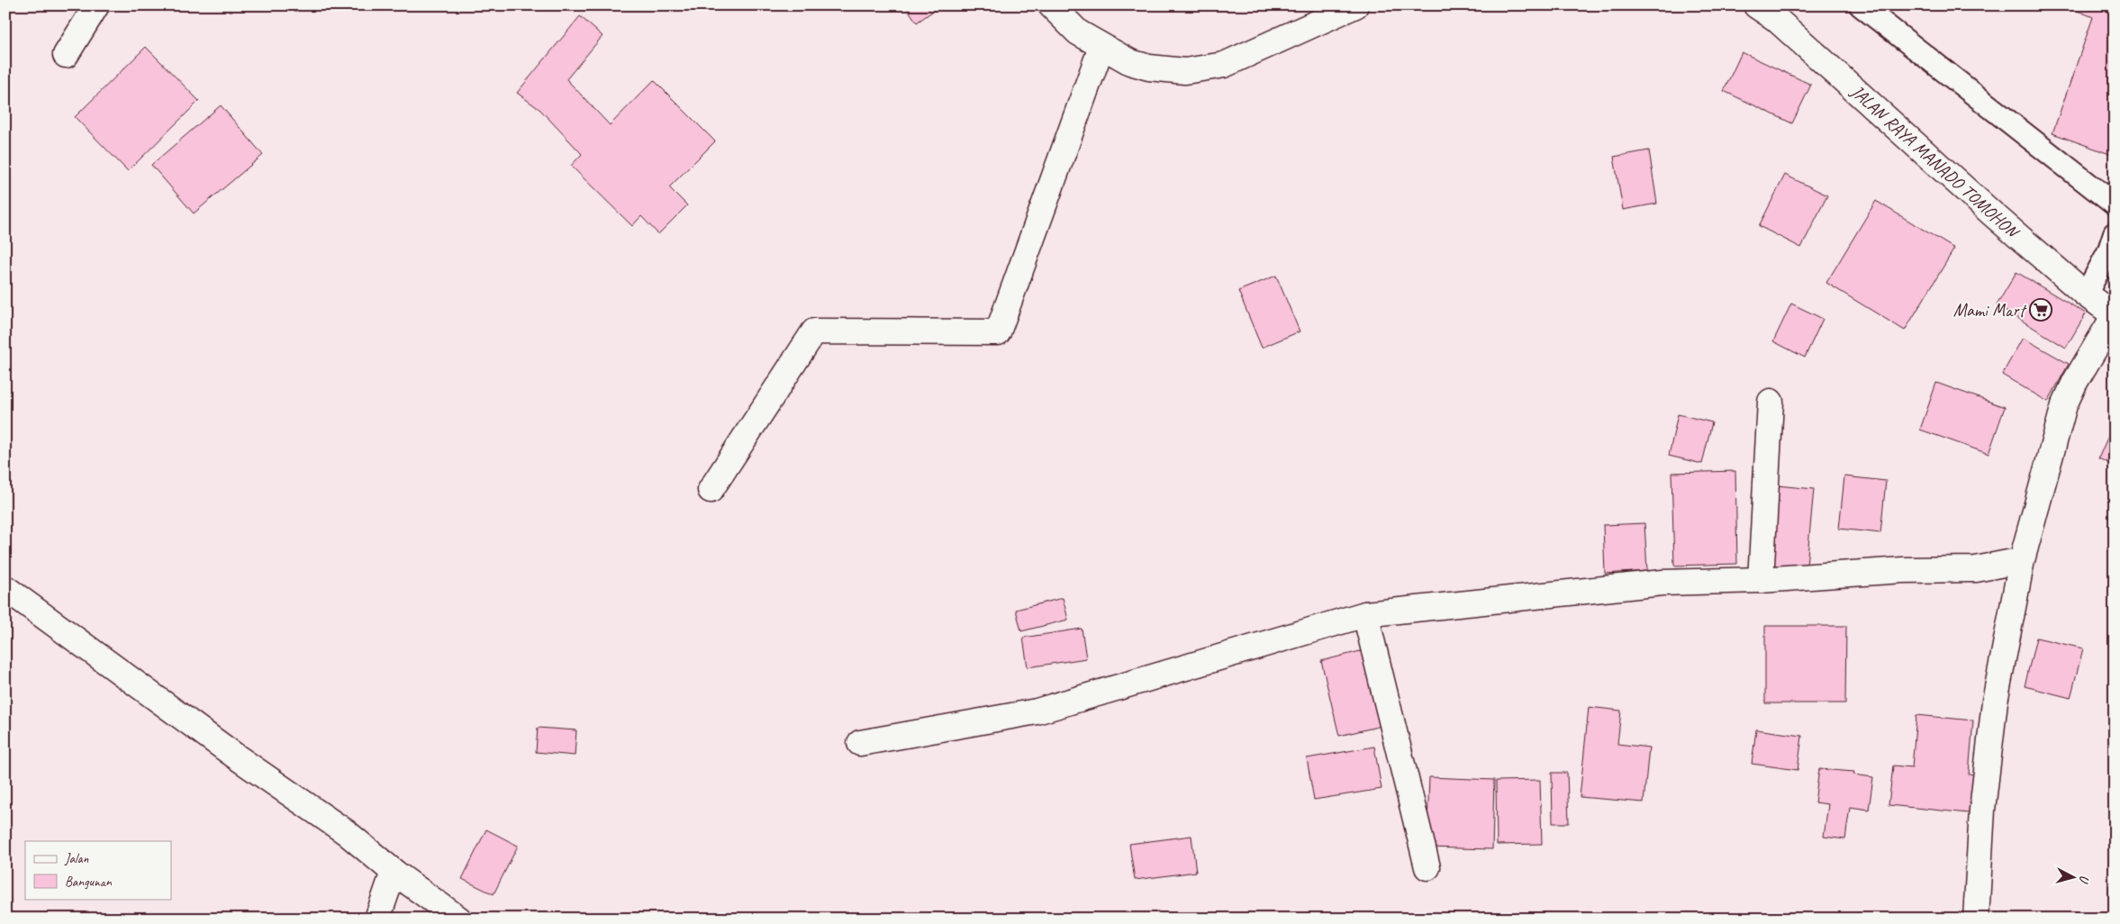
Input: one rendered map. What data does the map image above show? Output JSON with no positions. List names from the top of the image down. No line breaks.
{"streets":{"main road":["JALAN RAYA MANADO TOMOHON"]},"places":{"supermarket":["Mami Mart"]},"legend":["Jalan","Bangunan"],"north":"right"}
